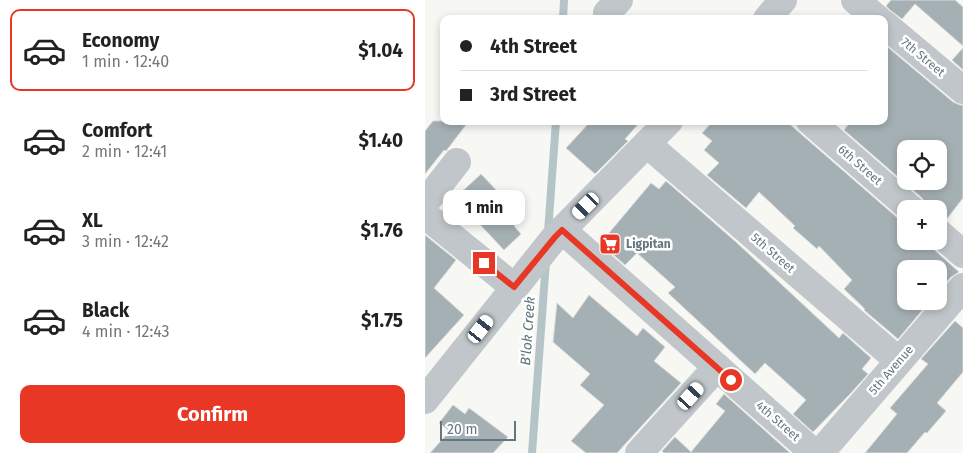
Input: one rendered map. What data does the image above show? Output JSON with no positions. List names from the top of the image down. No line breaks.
{"streets":{"street":["7th Street","6th Street","5th Street","5th Avenue","4th Street"]},"crossings":[["5th Street","5th Avenue"]],"water":["B'lok Creek"],"places":{"supermarket":["Ligpitan"]},"scale_bar":"20 m","page":{"list":[{"name":"Economy","note":"1 min · 12:40","value":"$1.04"},{"name":"Comfort","note":"2 min · 12:41","value":"$1.40"},{"name":"XL","note":"3 min · 12:42","value":"$1.76"},{"name":"Black","note":"4 min · 12:43","value":"$1.75"}],"banner":["4th Street","3rd Street"],"map_buttons":["+","−"],"bubble":"1 min","buttons":"Confirm","scale":"20 m"}}
